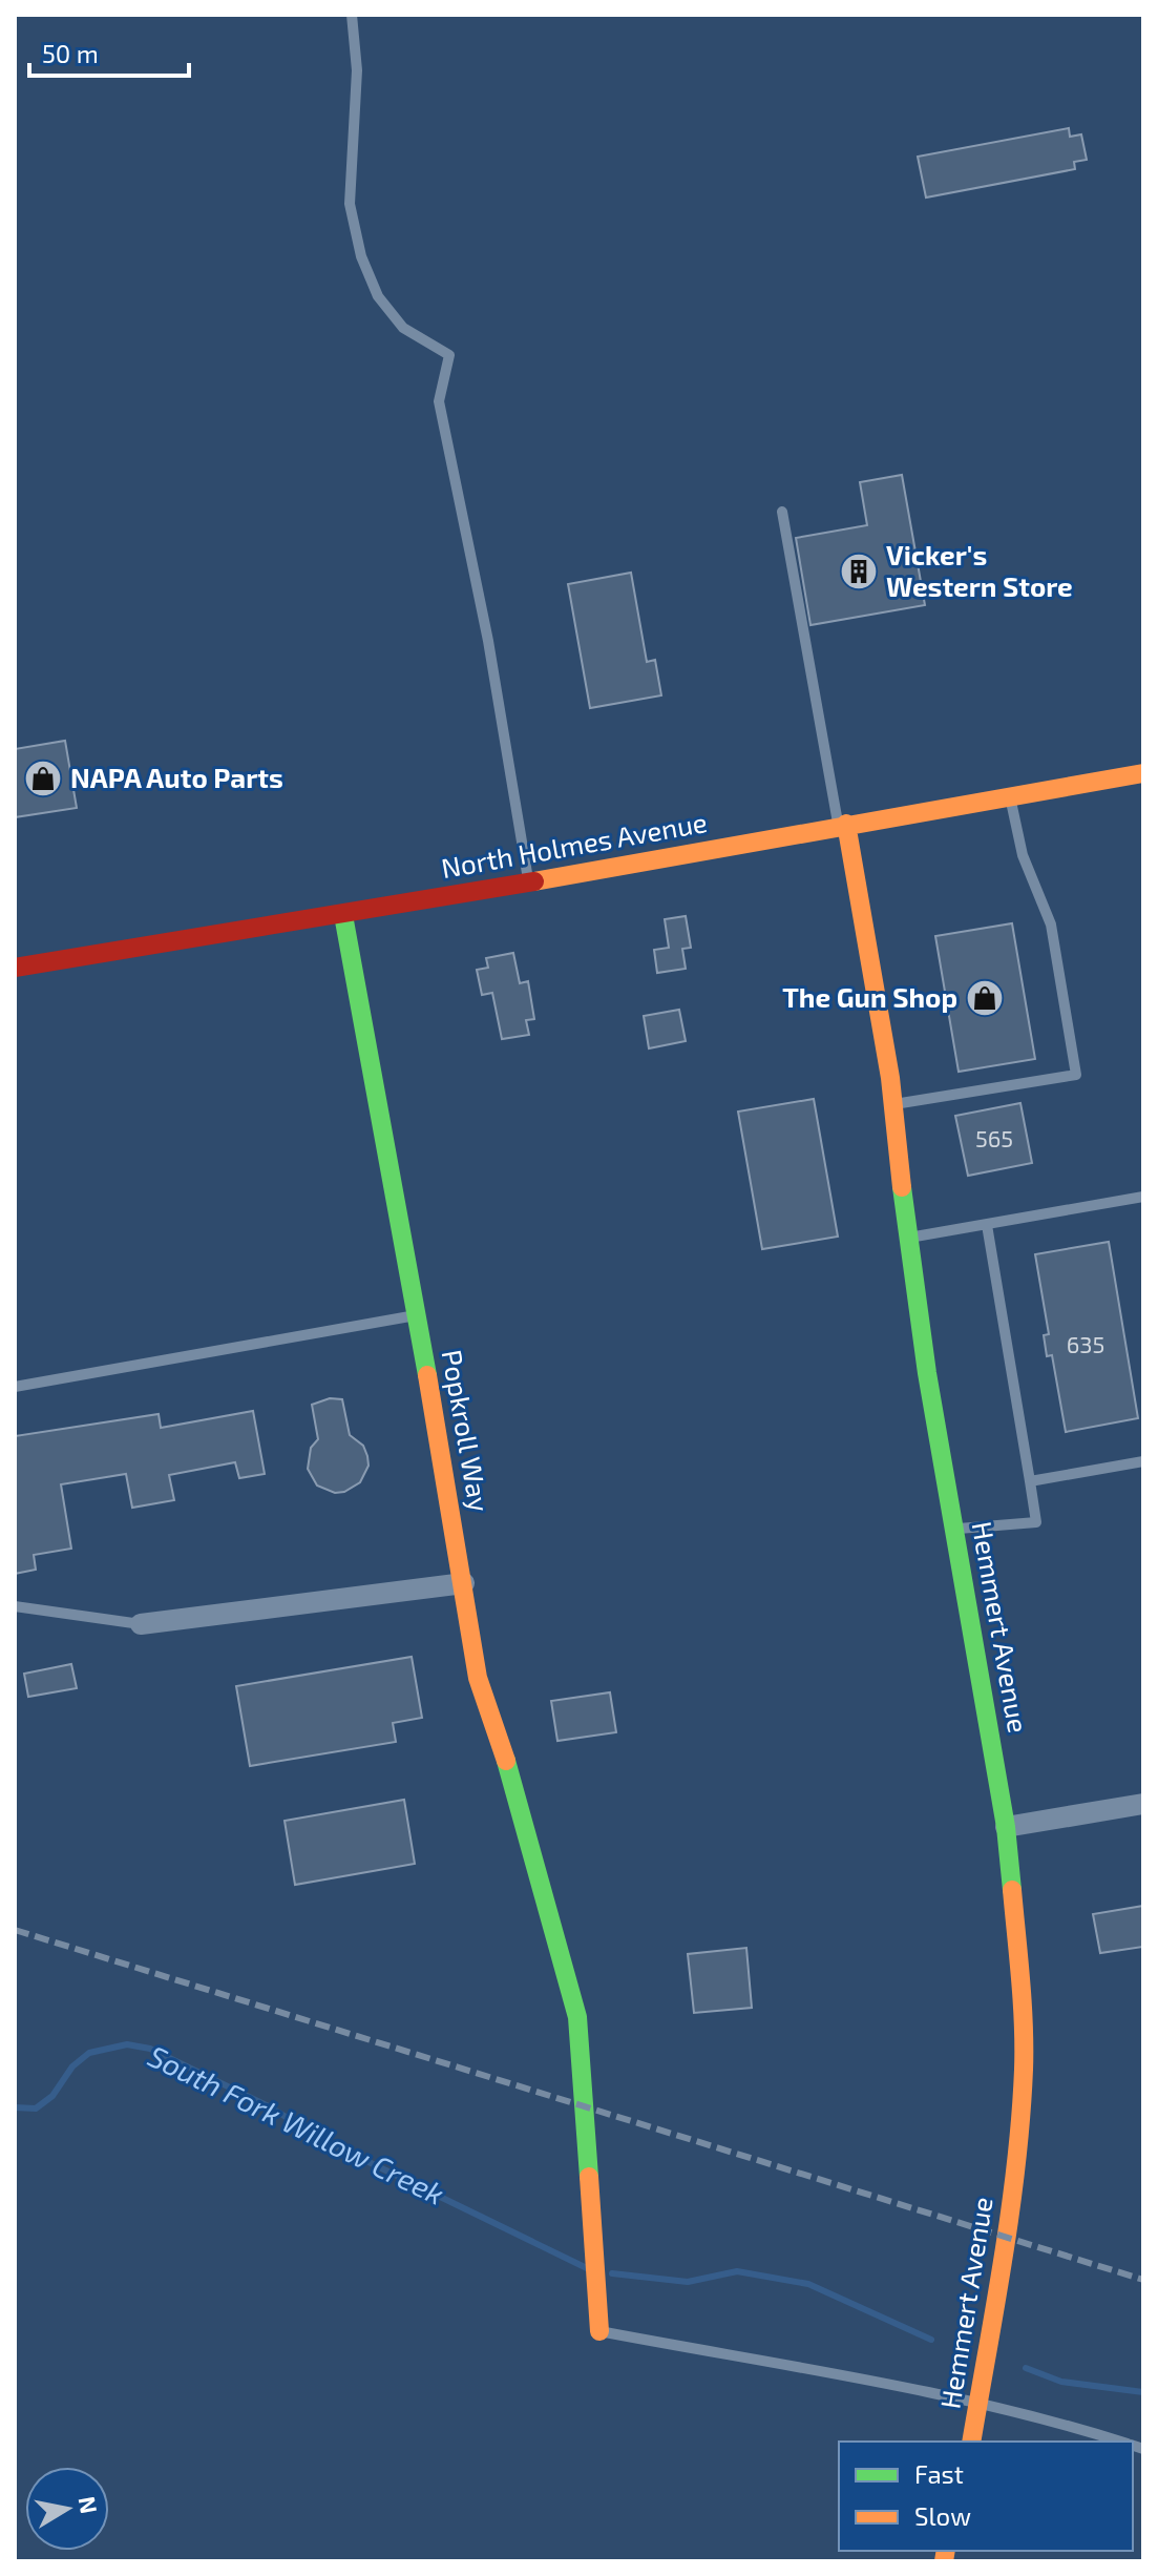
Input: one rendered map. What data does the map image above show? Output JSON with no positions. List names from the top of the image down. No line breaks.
{"streets":{"street":["North Holmes Avenue","Popkroll Way","Hemmert Avenue"]},"crossings":[["North Holmes Avenue","Popkroll Way"],["North Holmes Avenue","Hemmert Avenue"]],"water":["South Fork Willow Creek"],"places":{"building":["Vicker's Western Store"],"shop":["NAPA Auto Parts","The Gun Shop"]},"house_numbers":["565","635"],"legend":["Fast","Slow"],"scale_bar":"50 m","north":"right"}
